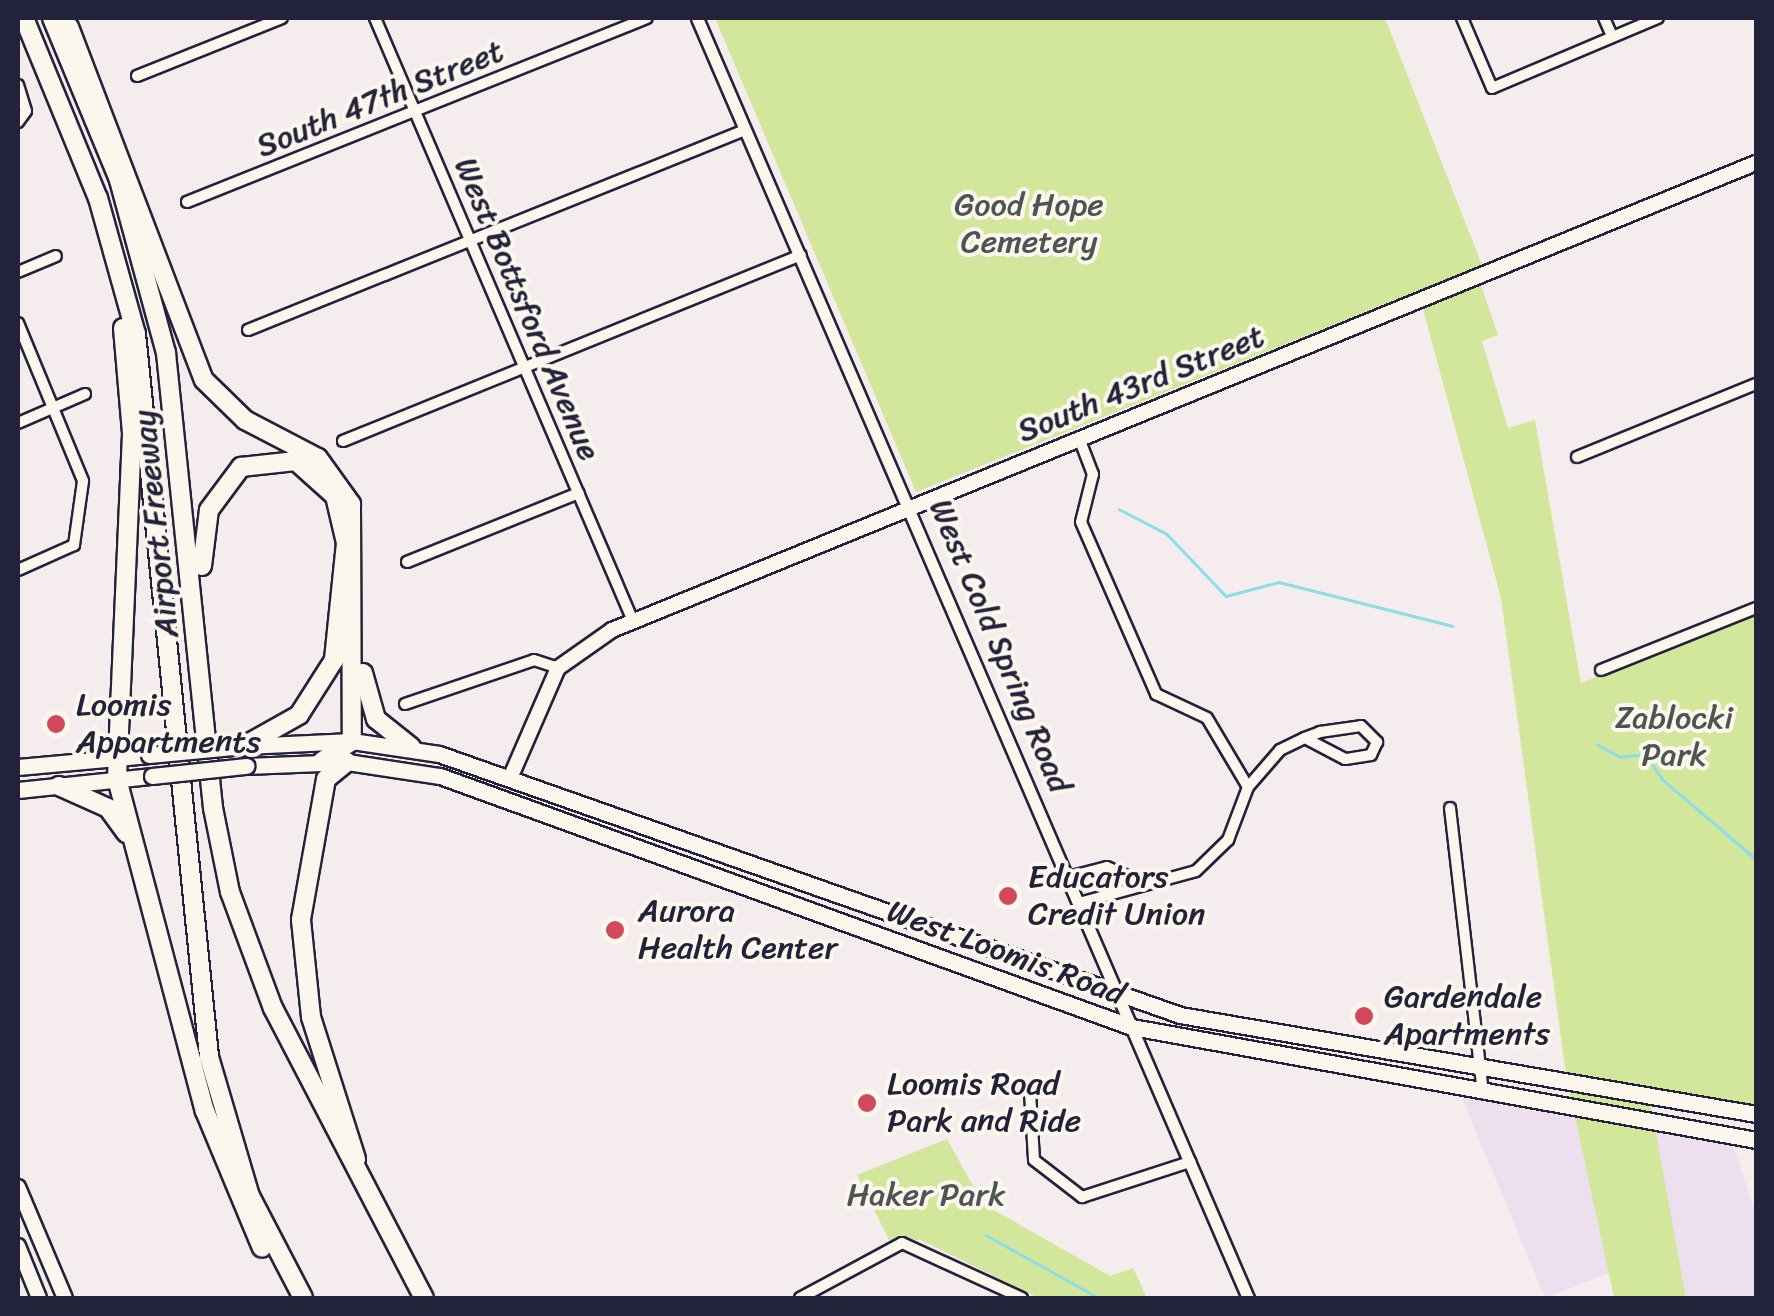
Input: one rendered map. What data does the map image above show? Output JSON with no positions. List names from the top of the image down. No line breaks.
{"streets":{"highway":["Airport Freeway"],"main road":["South 43rd Street","West Loomis Road"],"street":["South 47th Street","West Bottsford Avenue","West Cold Spring Road"]},"crossings":[["South 47th Street","West Bottsford Avenue"],["West Bottsford Avenue","South 43rd Street"],["South 43rd Street","West Cold Spring Road"],["West Cold Spring Road","West Loomis Road"]],"parks":["Good Hope Cemetery","Zablocki Park","Haker Park"],"places":["Loomis Appartments","Educators Credit Union","Aurora Health Center","Gardendale Apartments","Loomis Road Park and Ride"]}
